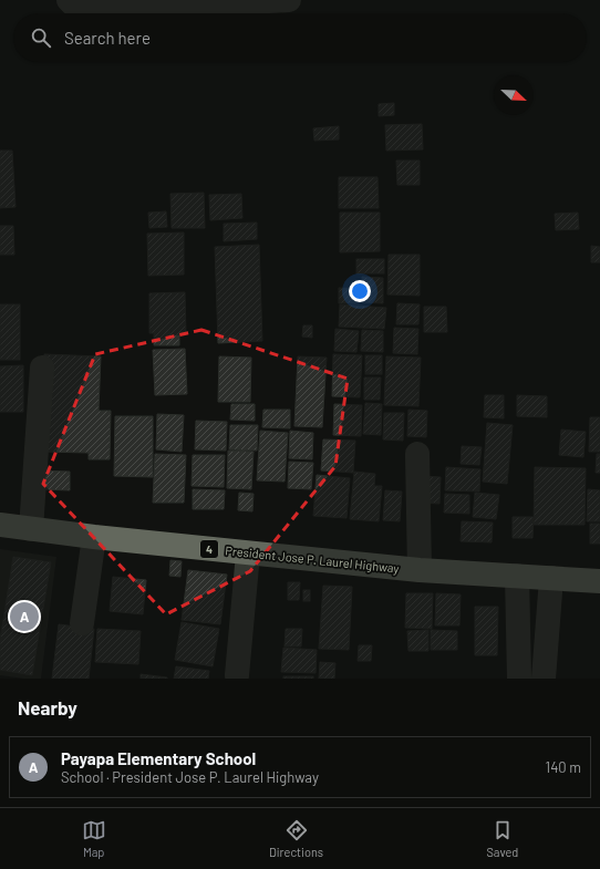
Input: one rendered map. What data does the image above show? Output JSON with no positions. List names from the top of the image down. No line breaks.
{"streets":{"highway":["4","President Jose P. Laurel Highway"]},"north":"bottom right","page":{"search":"Search here","pins":"A","heading":"Nearby","list":[{"mark":"A","name":"Payapa Elementary School","note":"School · President Jose P. Laurel Highway","value":"140 m"}],"nav":["Map","Directions","Saved"]}}
